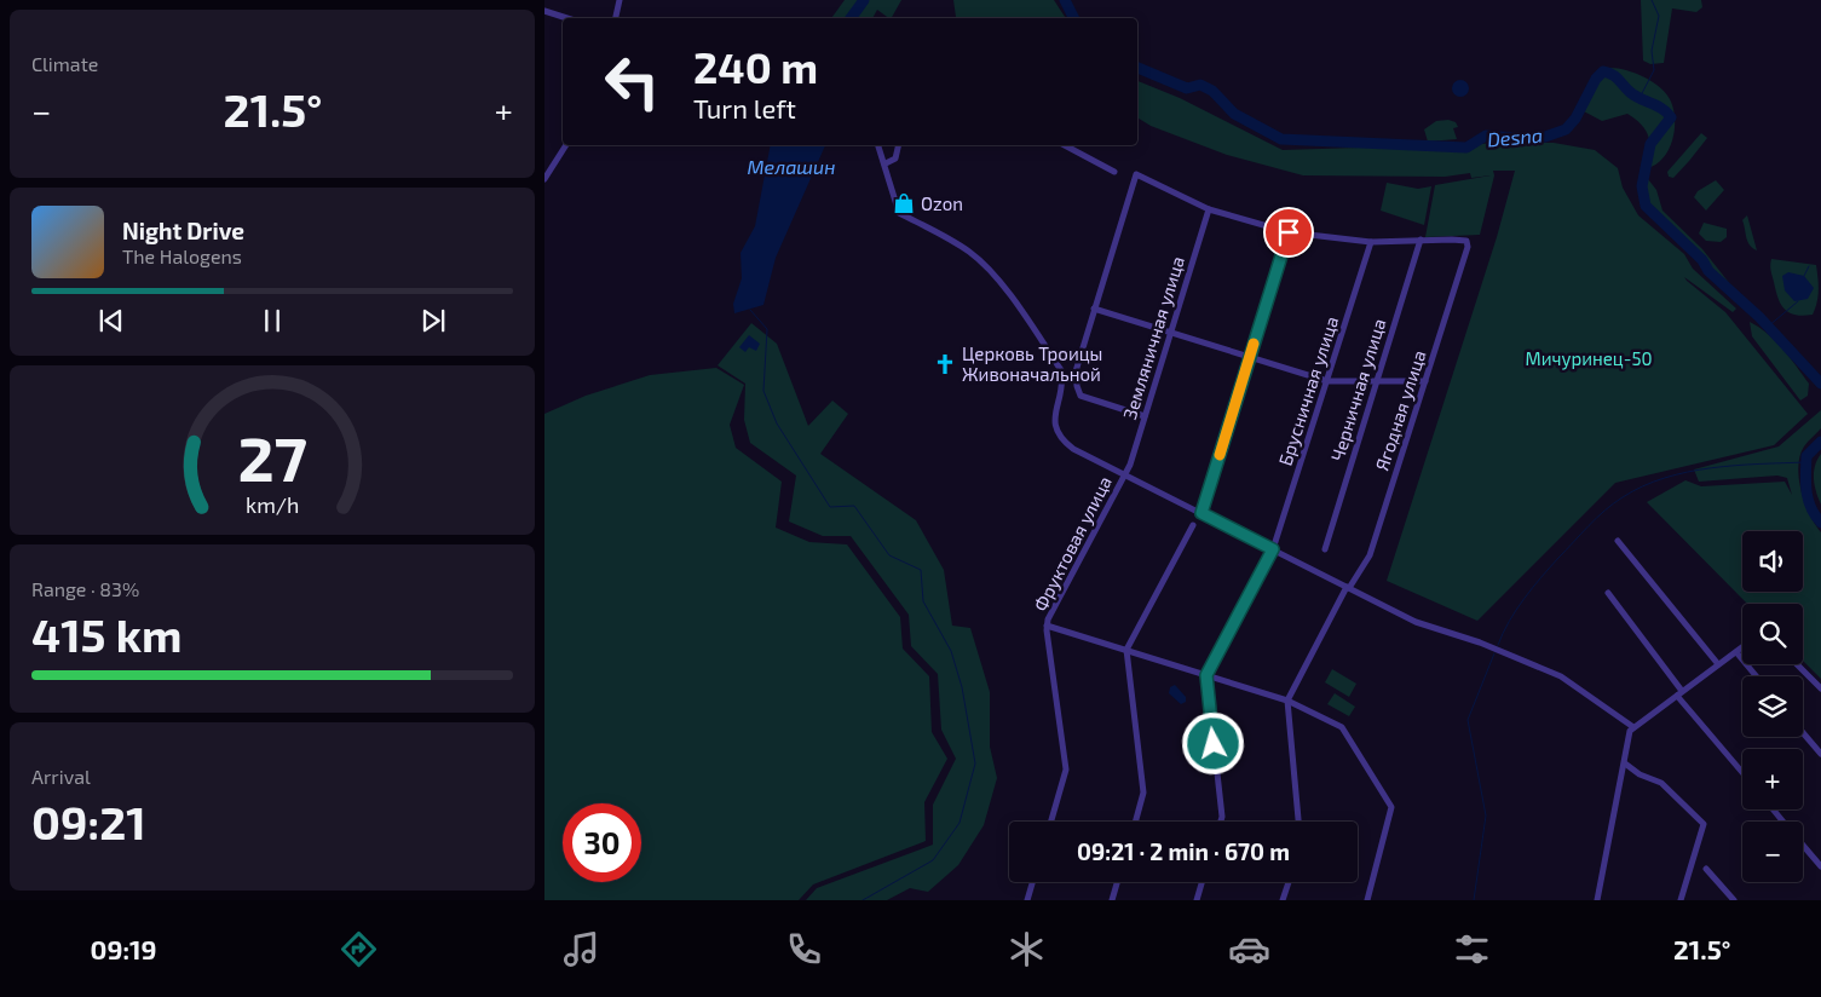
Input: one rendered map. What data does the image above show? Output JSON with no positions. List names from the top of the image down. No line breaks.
{"streets":{"street":["Земляничная улица","Черничная улица","Брусничная улица","Ягодная улица","Фруктовая улица"]},"crossings":[["Земляничная улица","Фруктовая улица"],["Черничная улица","Ягодная улица"],["Брусничная улица","Фруктовая улица"],["Ягодная улица","Фруктовая улица"]],"water":["Desna","Мелашин"],"parks":["Мичуринец-50"],"places":{"shop":["Ozon"],"church":["Церковь Троицы Живоначальной"]},"page":{"tile":["Climate",["Range · 83%","415 km"],["Arrival","09:21"]],"turn":["240 m","Turn left"],"heat":["−","21.5°","+"],"song":["Night Drive","The Halogens"],"map_buttons":["+","−"],"limit":"30","trip":"09:21 · 2 min · 670 m","tabs":["09:19","21.5°"],"gauge":["27","km/h"]}}
